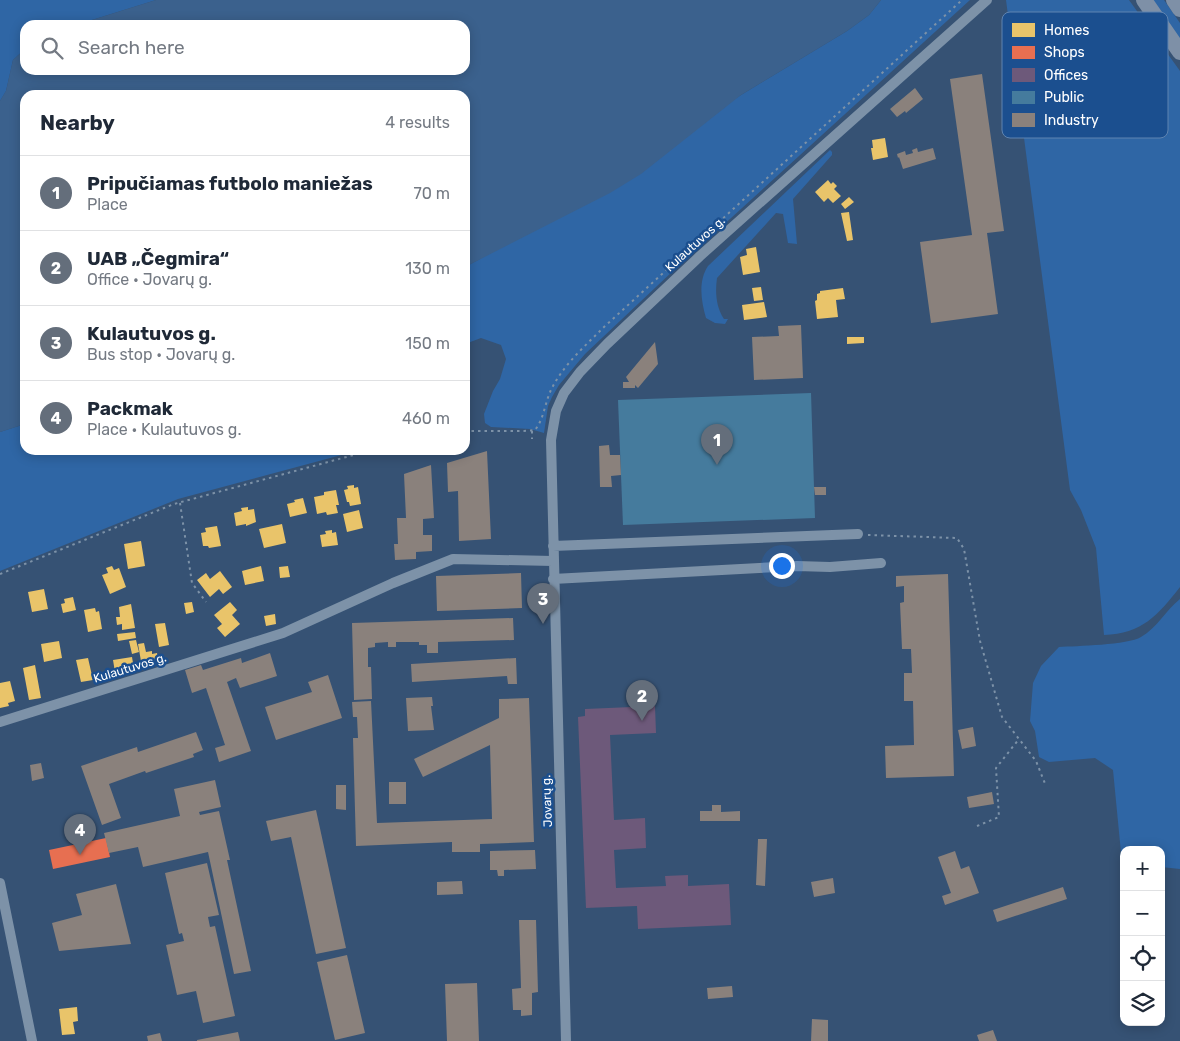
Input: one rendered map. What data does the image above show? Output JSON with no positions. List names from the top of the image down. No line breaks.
{"streets":{"street":["Kulautuvos g.","Jovarų g."]},"crossings":[["Kulautuvos g.","Jovarų g."]],"legend":["Homes","Shops","Offices","Public","Industry"],"page":{"search":"Search here","heading":["Nearby","4 results"],"list":[{"mark":"1","name":"Pripučiamas futbolo maniežas","note":"Place","value":"70 m"},{"mark":"2","name":"UAB „Čegmira“","note":"Office · Jovarų g.","value":"130 m"},{"mark":"3","name":"Kulautuvos g.","note":"Bus stop · Jovarų g.","value":"150 m"},{"mark":"4","name":"Packmak","note":"Place · Kulautuvos g.","value":"460 m"}],"pins":["1","3","2","4"],"map_buttons":["+","−"]}}
